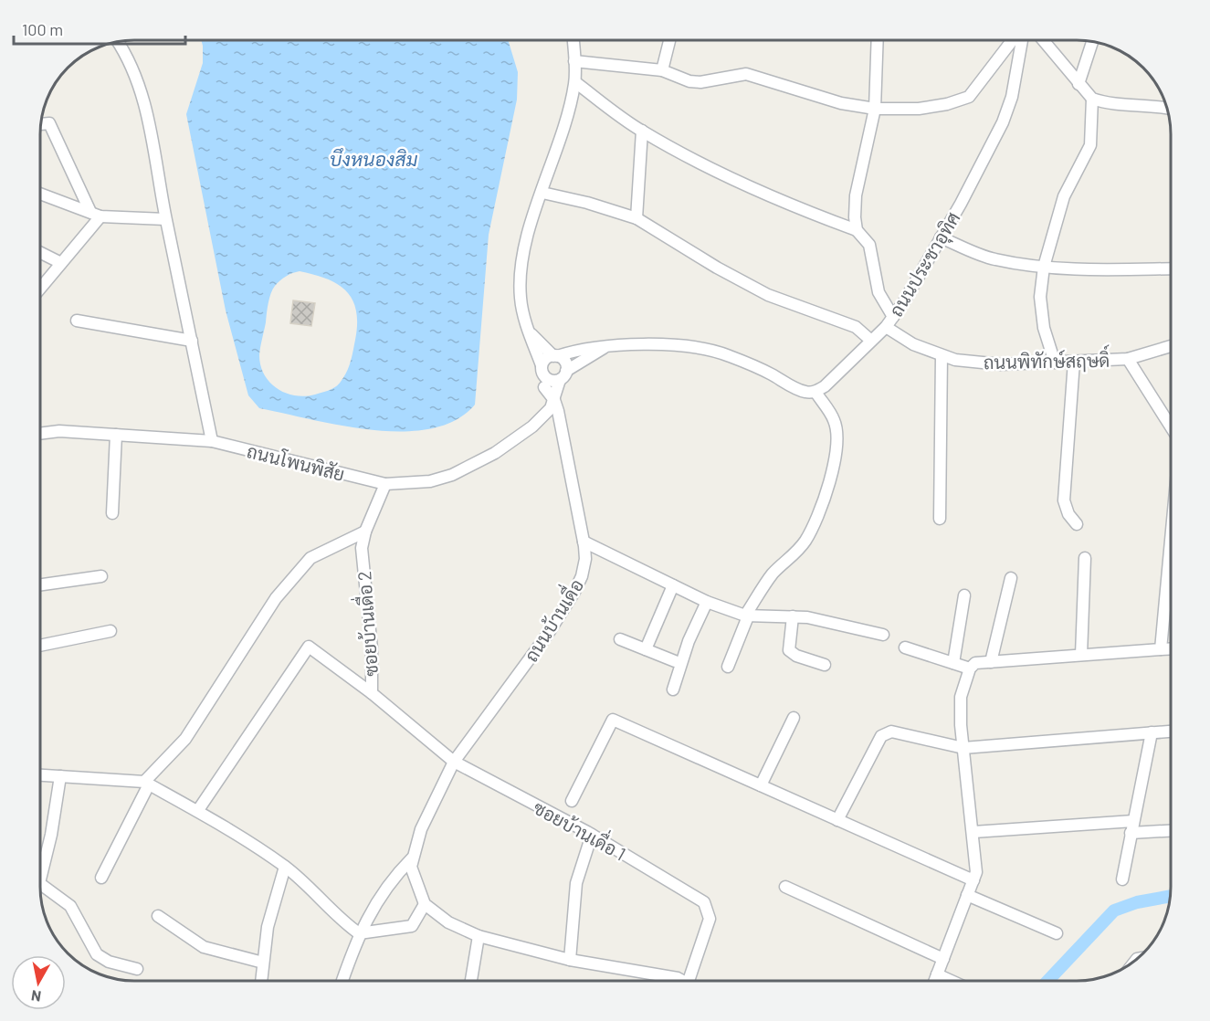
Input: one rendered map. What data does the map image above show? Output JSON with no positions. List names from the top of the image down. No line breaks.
{"streets":{"street":["ถนนประชาอุทิศ","ถนนพิทักษ์สฤษดิ์","ถนนโพนพิสัย","ถนนบ้านเดื่อ","ซอยบ้านเดื่อ 2","ซอยบ้านเดื่อ 1"]},"crossings":[["ถนนประชาอุทิศ","ถนนพิทักษ์สฤษดิ์"],["ถนนโพนพิสัย","ถนนบ้านเดื่อ"],["ถนนโพนพิสัย","ซอยบ้านเดื่อ 2"],["ถนนบ้านเดื่อ","ซอยบ้านเดื่อ 2"],["ถนนบ้านเดื่อ","ซอยบ้านเดื่อ 1"],["ซอยบ้านเดื่อ 2","ซอยบ้านเดื่อ 1"]],"water":["บึงหนองสิม"],"scale_bar":"100 m","north":"bottom"}
